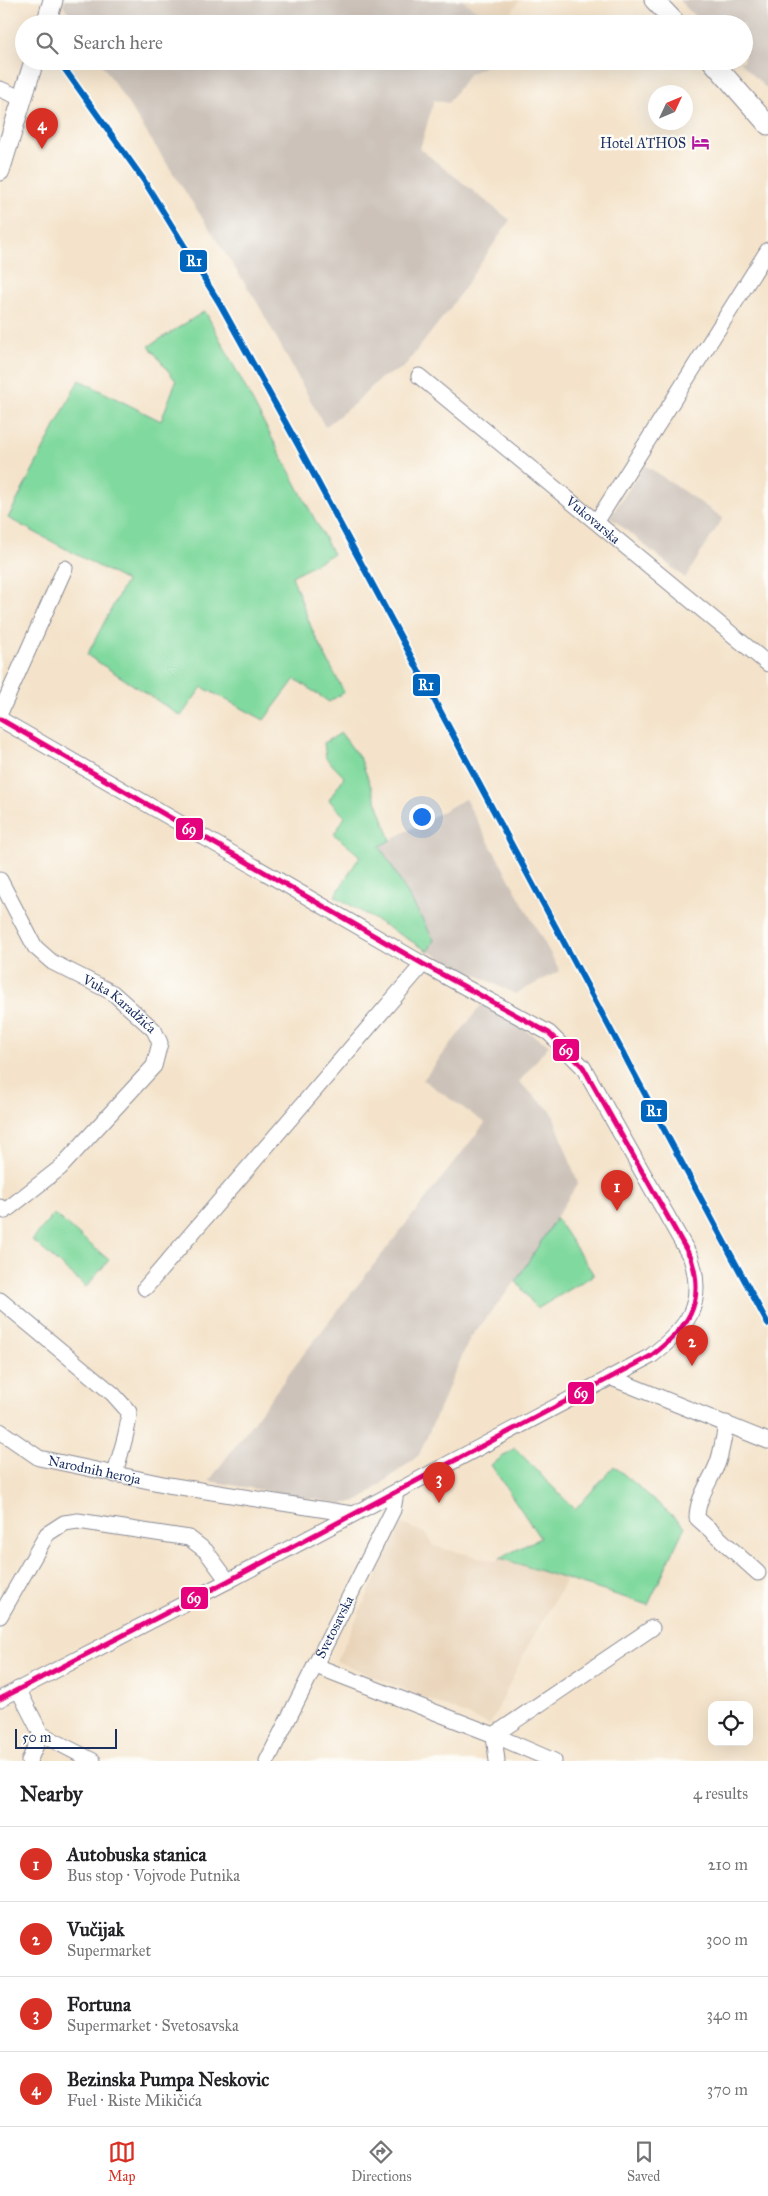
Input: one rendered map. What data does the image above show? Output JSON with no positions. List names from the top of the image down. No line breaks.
{"streets":{"street":["Vukovarska","Vuka Karadžića","Narodnih heroja","Svetosavska"]},"places":{"hotel":["Hotel ATHOS"]},"lines":["transit line R1","transit line 69"],"scale_bar":"50 m","north":"top right","page":{"search":"Search here","pins":["4","1","2","3"],"scale":"50 m","heading":["Nearby","4 results"],"list":[{"mark":"1","name":"Autobuska stanica","note":"Bus stop · Vojvode Putnika","value":"210 m"},{"mark":"2","name":"Vučijak","note":"Supermarket","value":"300 m"},{"mark":"3","name":"Fortuna","note":"Supermarket · Svetosavska","value":"340 m"},{"mark":"4","name":"Bezinska Pumpa Neskovic","note":"Fuel · Riste Mikičića","value":"370 m"}],"nav":["Map","Directions","Saved"]}}
